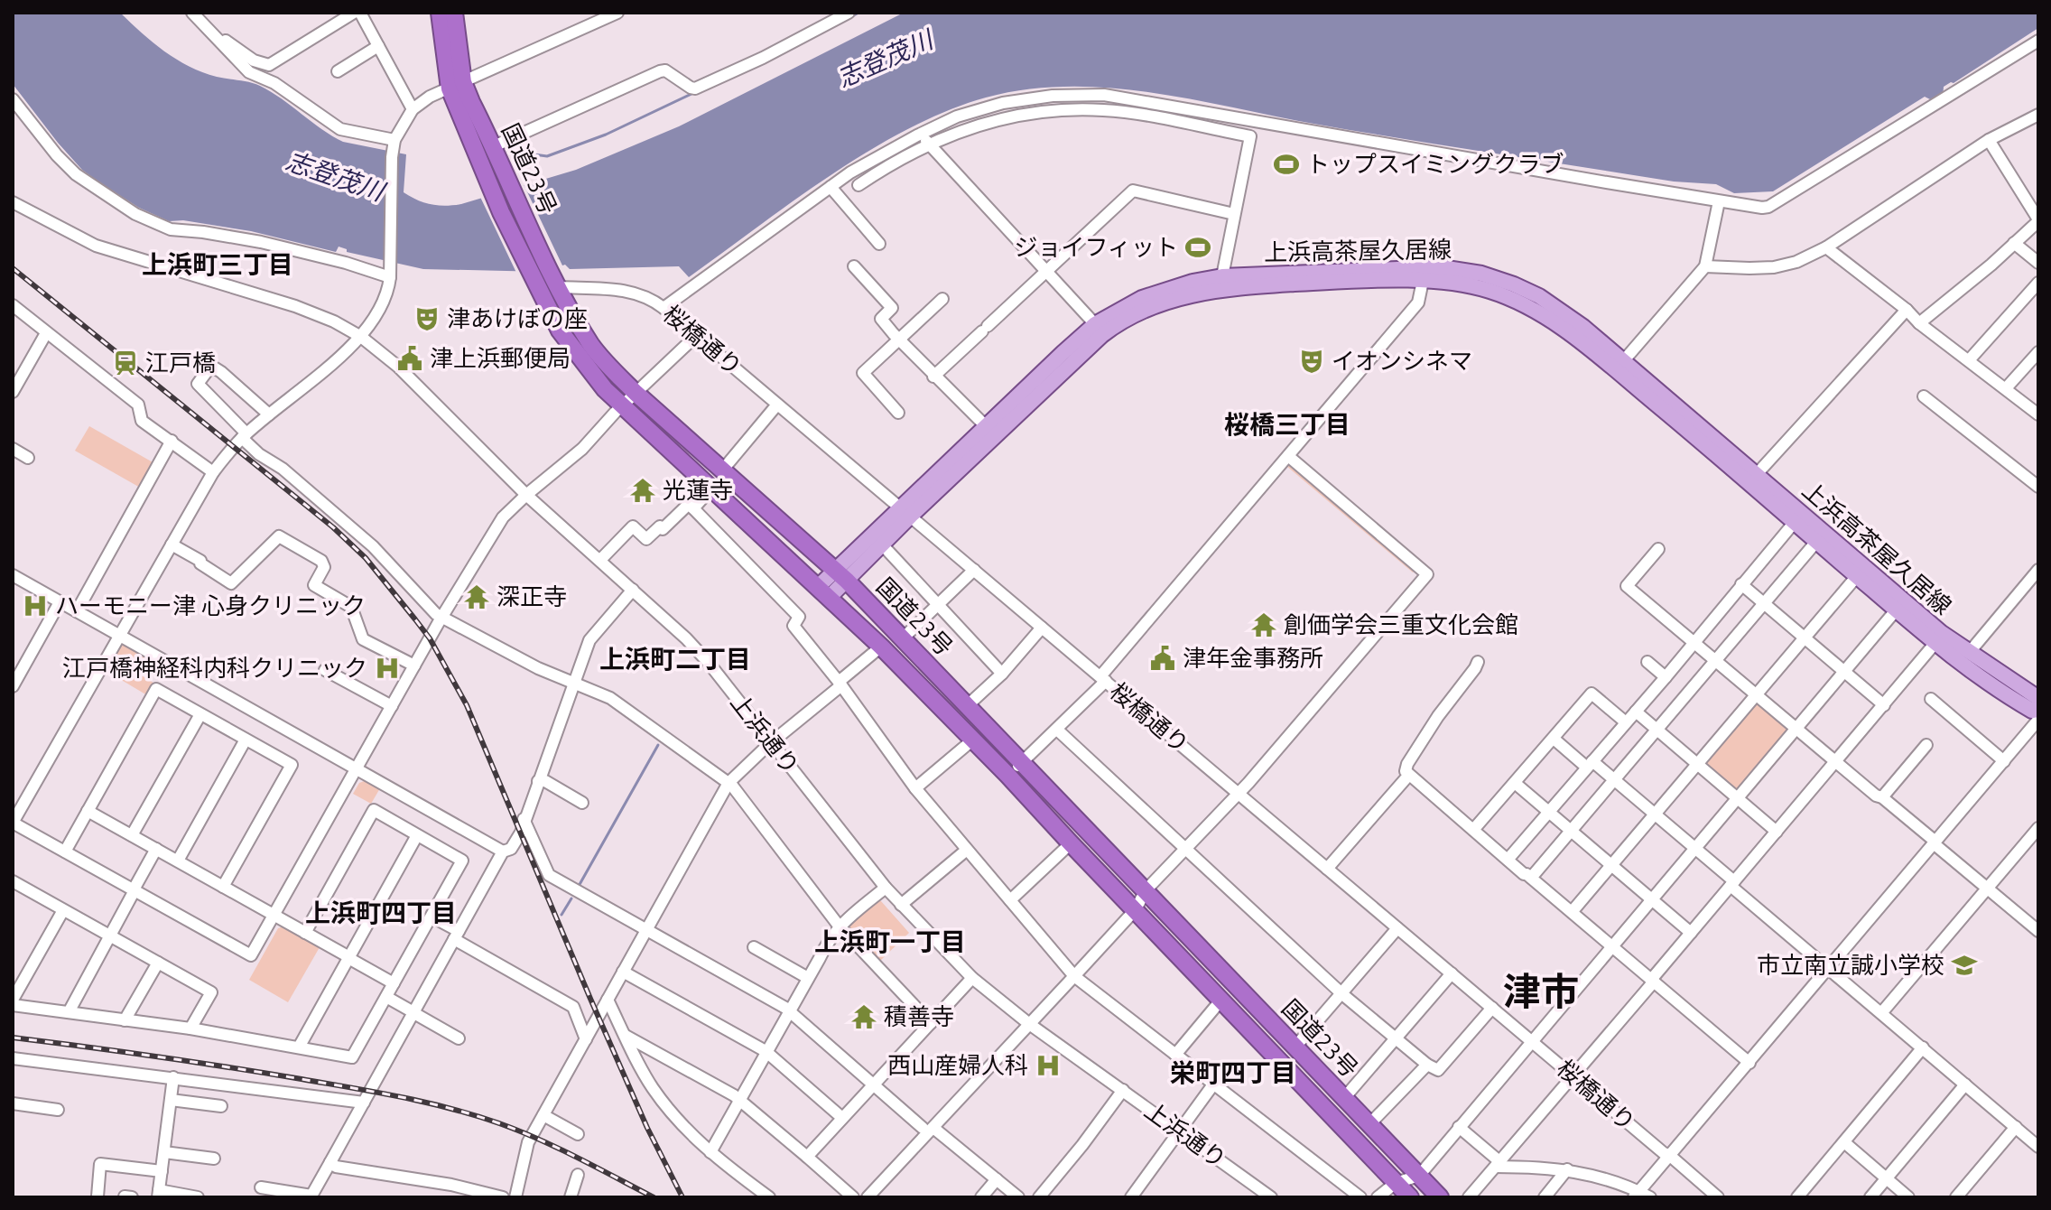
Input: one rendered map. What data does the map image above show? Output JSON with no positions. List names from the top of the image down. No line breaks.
{"streets":{"highway":["国道23号"],"main road":["上浜高茶屋久居線"],"street":["桜橋通り","上浜通り"]},"crossings":[["国道23号","上浜高茶屋久居線"],["国道23号","桜橋通り"],["上浜高茶屋久居線","桜橋通り"]],"districts":["上浜町三丁目","桜橋三丁目","上浜町二丁目","上浜町四丁目","上浜町一丁目","津市","栄町四丁目"],"water":["志登茂川"],"places":{"sports":["トップスイミングクラブ","ジョイフィット"],"theatre":["津あけぼの座","イオンシネマ"],"public building":["津上浜郵便局","津年金事務所"],"station":["江戸橋"],"temple":["光蓮寺","深正寺","創価学会三重文化会館","積善寺"],"hospital":["ハーモニー津 心身クリニック","江戸橋神経科内科クリニック","西山産婦人科"],"school or university":["市立南立誠小学校"]}}
